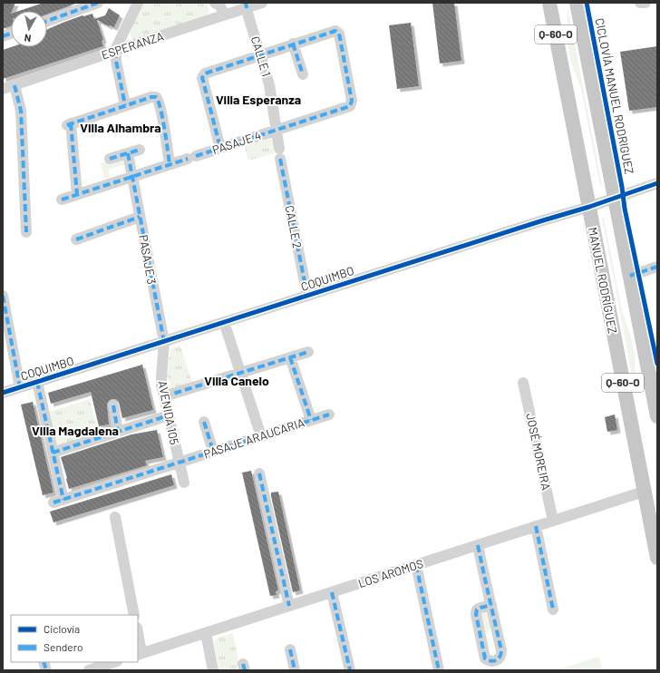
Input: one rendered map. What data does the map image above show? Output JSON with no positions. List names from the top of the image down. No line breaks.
{"streets":{"main road":["Q-60-O","MANUEL RODRÍGUEZ"],"street":["ESPERANZA","CALLE 1","PASAJE 4","CALLE 2","PASAJE 3","COQUIMBO","AVENIDA 105","PASAJE ARAUCARIA","JOSÉ MOREIRA","LOS AROMOS"],"cycle path":["CICLOVÍA MANUEL RODRIGUEZ"]},"crossings":[["Q-60-O","COQUIMBO"],["ESPERANZA","CALLE 1"],["CALLE 1","PASAJE 4"],["CALLE 1","CALLE 2"],["CALLE 2","COQUIMBO"],["PASAJE 3","COQUIMBO"],["PASAJE 3","AVENIDA 105"],["COQUIMBO","MANUEL RODRÍGUEZ"],["COQUIMBO","AVENIDA 105"],["MANUEL RODRÍGUEZ","LOS AROMOS"],["AVENIDA 105","PASAJE ARAUCARIA"],["JOSÉ MOREIRA","LOS AROMOS"]],"districts":["Villa Esperanza","Villa Alhambra","Villa Canelo","Villa Magdalena"],"legend":["Ciclovía","Sendero"],"north":"bottom"}
